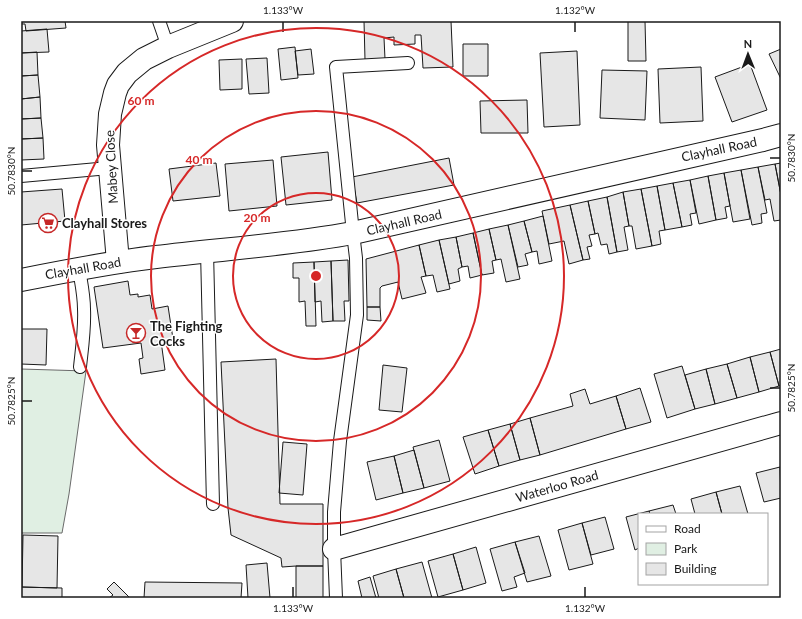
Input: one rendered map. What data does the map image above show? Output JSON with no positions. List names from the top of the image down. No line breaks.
{"streets":{"street":["Clayhall Road","Mabey Close","Waterloo Road"]},"crossings":[["Clayhall Road","Mabey Close"]],"places":{"supermarket":["Clayhall Stores"],"bar":["The Fighting Cocks"]},"legend":["Road","Park","Building"],"north":"top","coordinates":["1.133°W","1.132°W","50.7830°N","50.7825°N"],"rings":["60 m","40 m","20 m"]}
